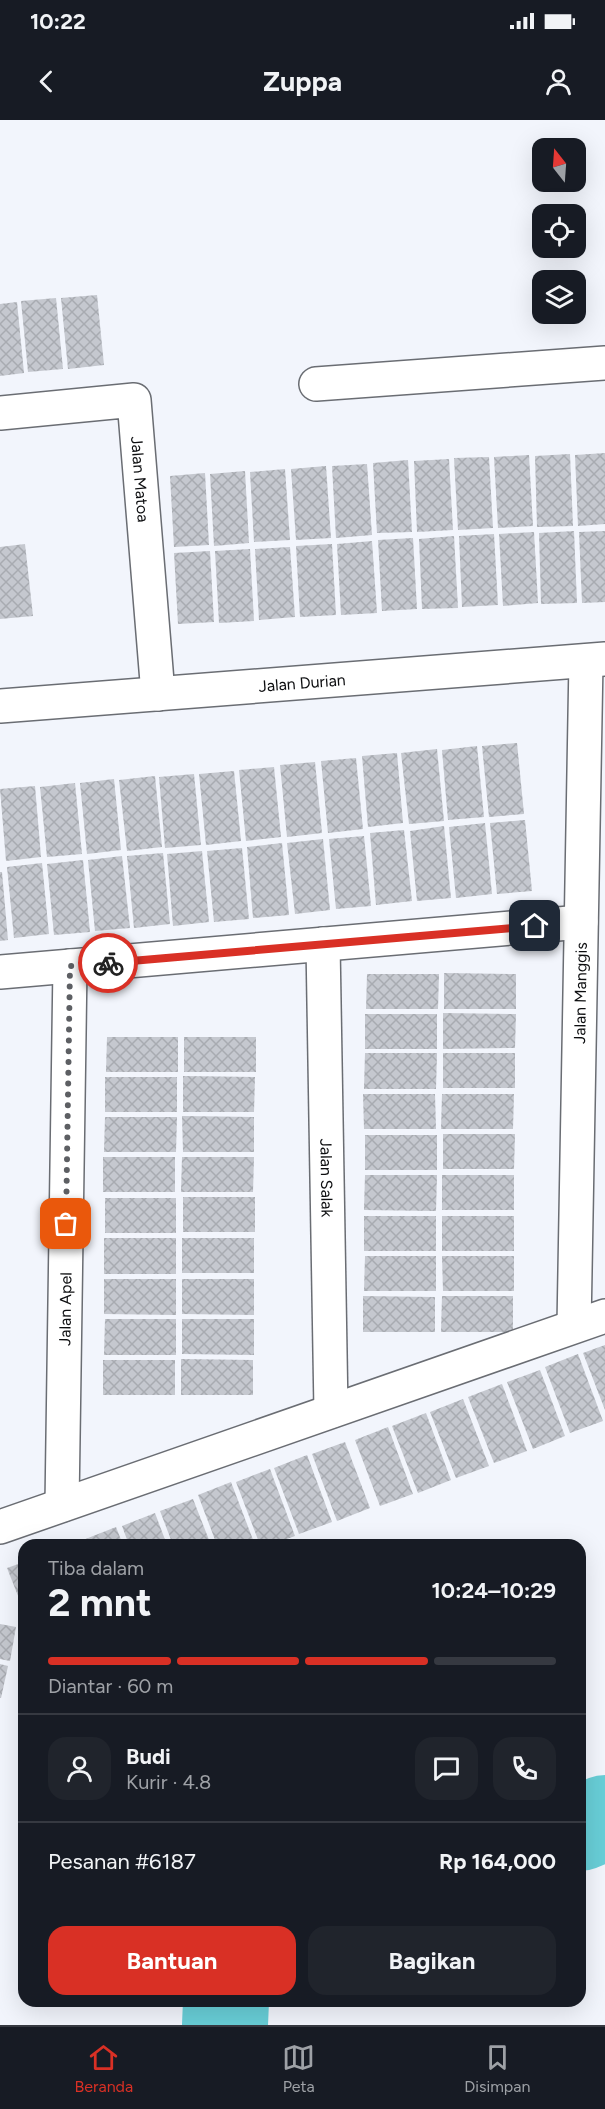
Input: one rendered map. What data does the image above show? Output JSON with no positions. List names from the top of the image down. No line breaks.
{"streets":{"street":["Jalan Matoa","Jalan Durian","Jalan Manggis","Jalan Salak","Jalan Apel"]},"crossings":[["Jalan Matoa","Jalan Durian"],["Jalan Durian","Jalan Manggis"]],"north":"top","page":{"status":"10:22","header":"Zuppa","heading":["2 mnt","Tiba dalam","10:24–10:29"],"panel":["Budi","Kurir · 4.8","Pesanan #6187","Rp 164,000"],"bar":"Diantar · 60 m","buttons":["Bantuan","Bagikan"],"tabs":["Beranda","Peta","Disimpan"]}}
